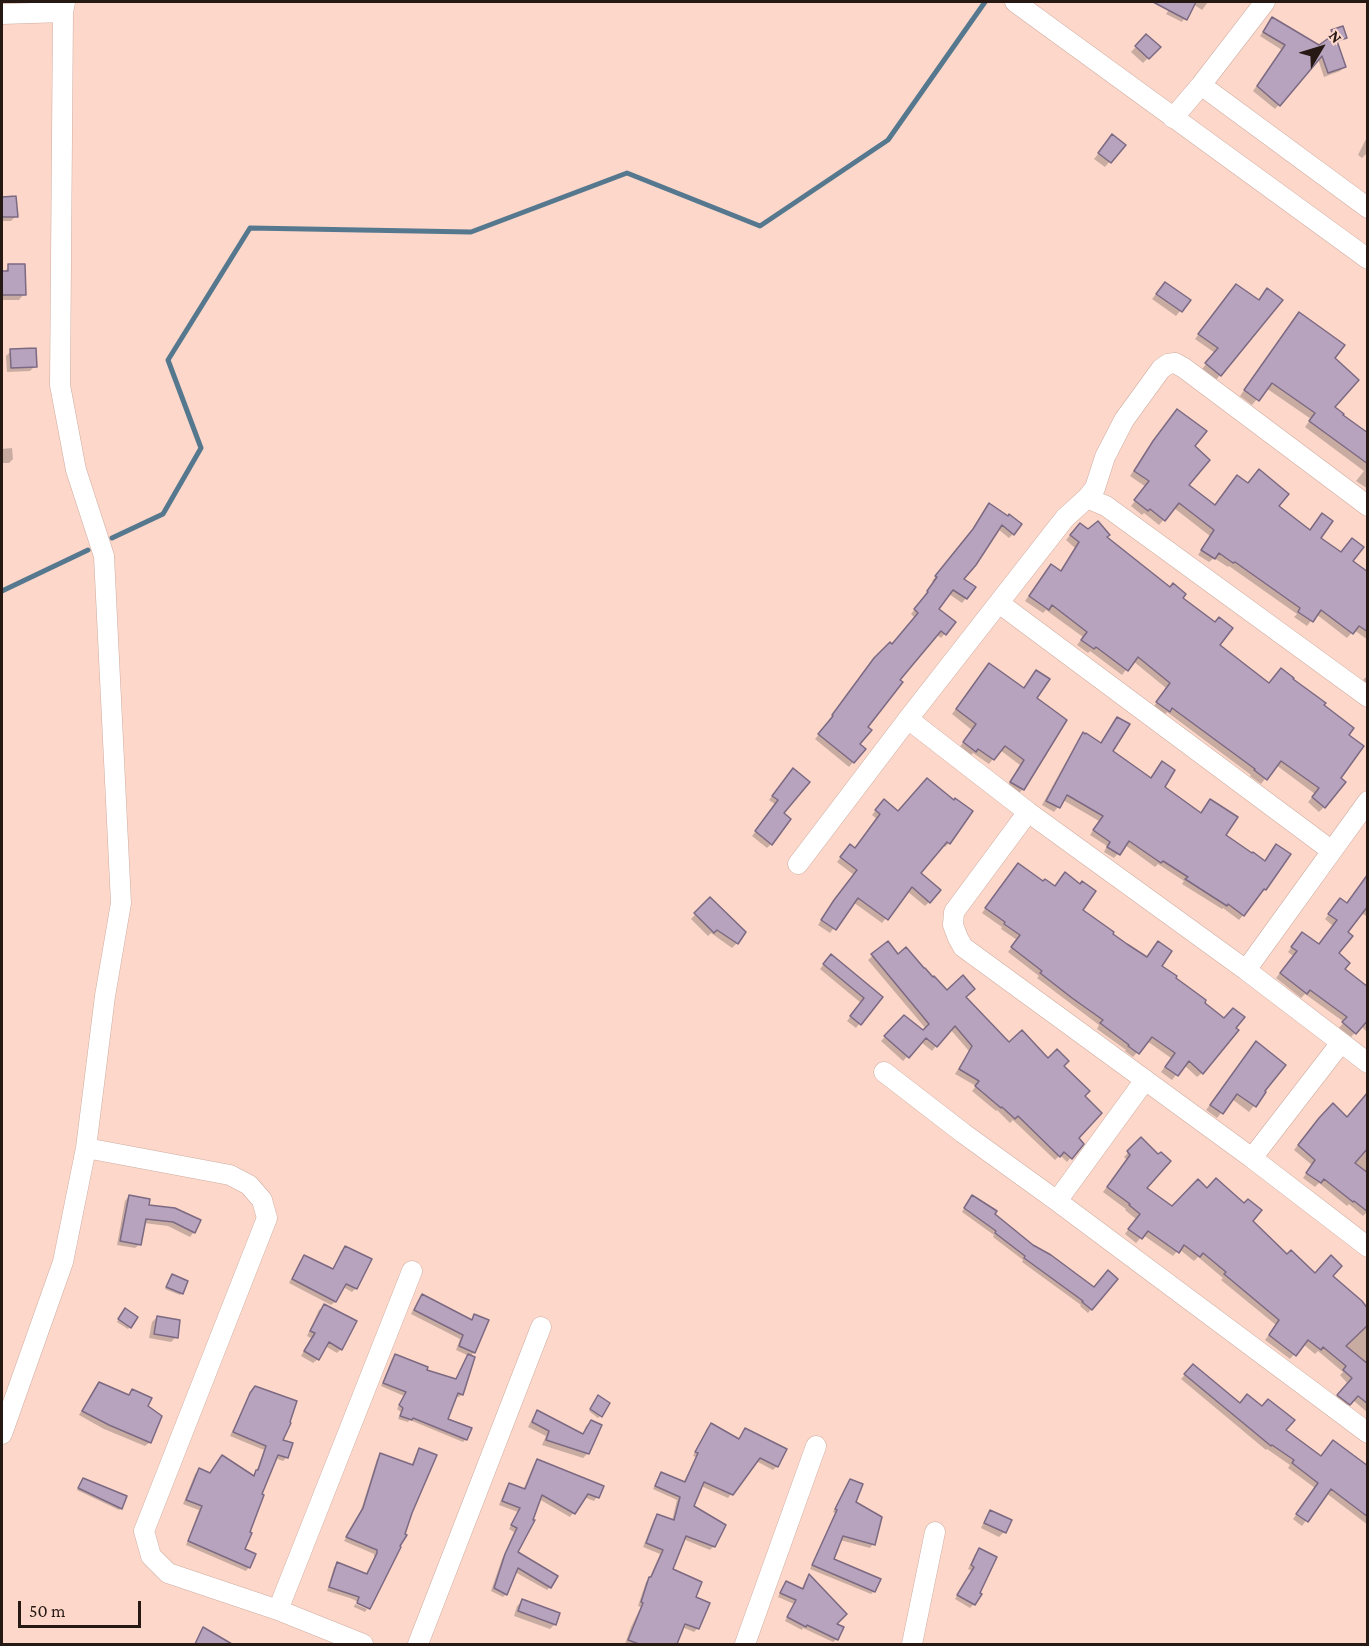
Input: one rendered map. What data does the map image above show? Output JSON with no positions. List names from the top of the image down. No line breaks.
{"scale_bar":"50 m","north":"top right"}
